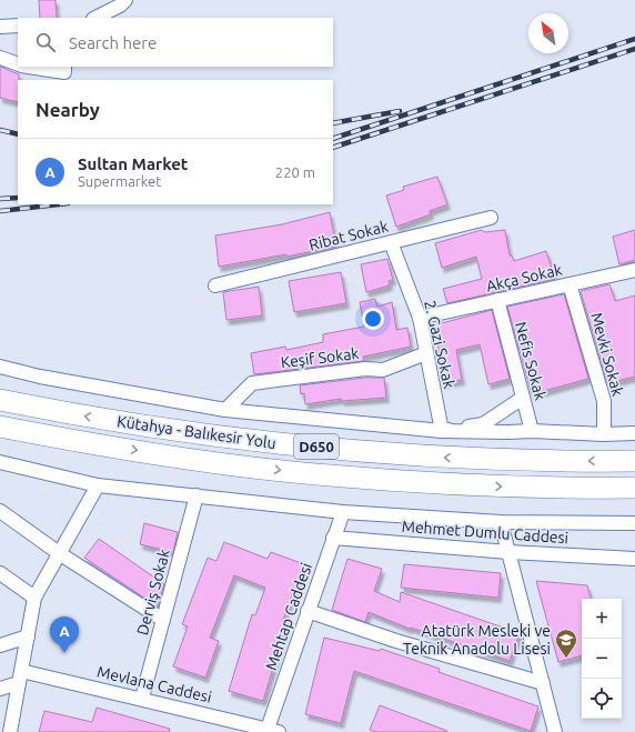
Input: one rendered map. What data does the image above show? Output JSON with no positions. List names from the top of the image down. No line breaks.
{"streets":{"highway":["Kütahya - Balıkesir Yolu","D650"],"street":["Ribat Sokak","Akça Sokak","2. Gazi Sokak","Mevki Sokak","Keşif Sokak","Nefis Sokak","Mehmet Dumlu Caddesi","Derviş Sokak","Mehtap Caddesi","Mevlana Caddesi"]},"crossings":[["Ribat Sokak","2. Gazi Sokak"],["Akça Sokak","2. Gazi Sokak"],["Akça Sokak","Mevki Sokak"],["Akça Sokak","Nefis Sokak"],["2. Gazi Sokak","Keşif Sokak"],["Mehmet Dumlu Caddesi","Mehtap Caddesi"],["Derviş Sokak","Mevlana Caddesi"],["Mehtap Caddesi","Mevlana Caddesi"]],"places":{"school or university":["Atatürk Mesleki ve Teknik Anadolu Lisesi"]},"north":"top left","page":{"search":"Search here","heading":"Nearby","list":[{"mark":"A","name":"Sultan Market","note":"Supermarket","value":"220 m"}],"map_buttons":["+","−"],"pins":"A"}}
